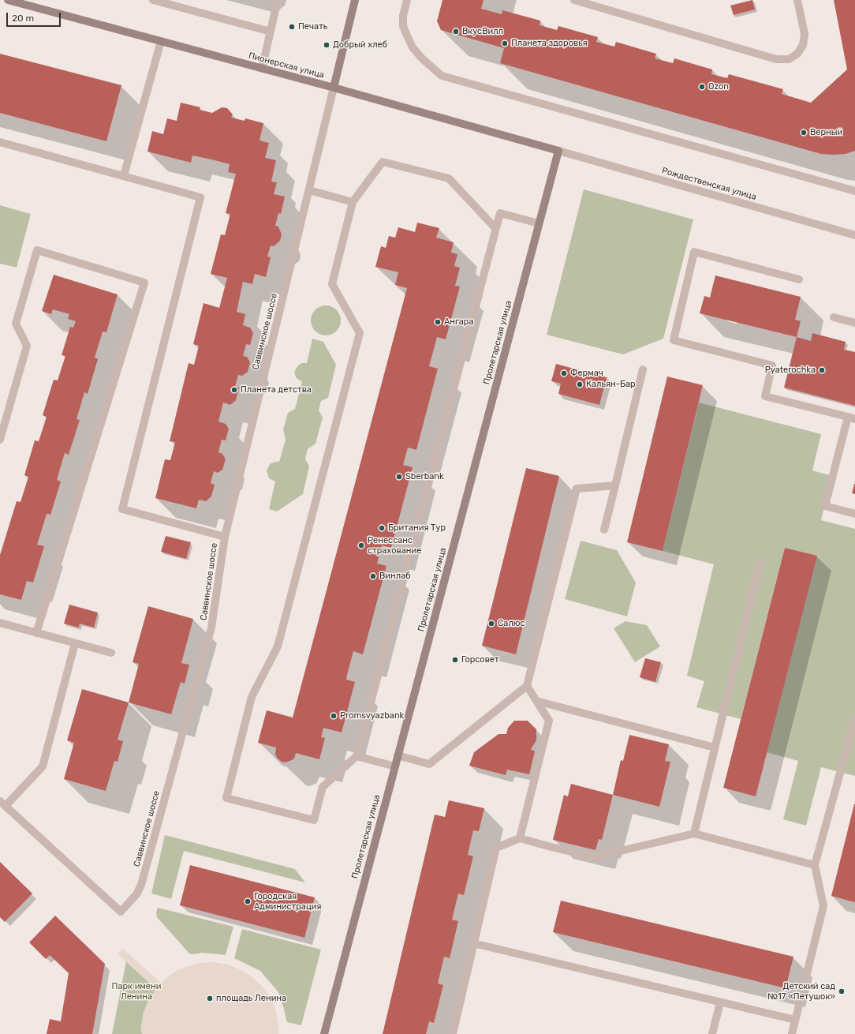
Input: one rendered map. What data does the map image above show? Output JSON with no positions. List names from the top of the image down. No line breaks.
{"streets":{"main road":["Пионерская улица","Пролетарская улица"],"street":["Рождественская улица","Саввинское шоссе"]},"crossings":[["Пионерская улица","Рождественская улица"],["Пионерская улица","Саввинское шоссе"],["Пионерская улица","Пролетарская улица"],["Рождественская улица","Пролетарская улица"]],"parks":["Парк имени Ленина"],"places":["Печать","ВкусВилл","Планета здоровья","Добрый хлеб","Ozon","Верный","Ангара","Pyaterochka","Фермач","Кальян-Бар","Планета детства","Sberbank","Британия Тур","Ренессанс страхование","Винлаб","Салюс","Горсовет","Promsvyazbank","Городская Администрация","Детский сад №17 «Петушок»","площадь Ленина"],"scale_bar":"20 m"}
